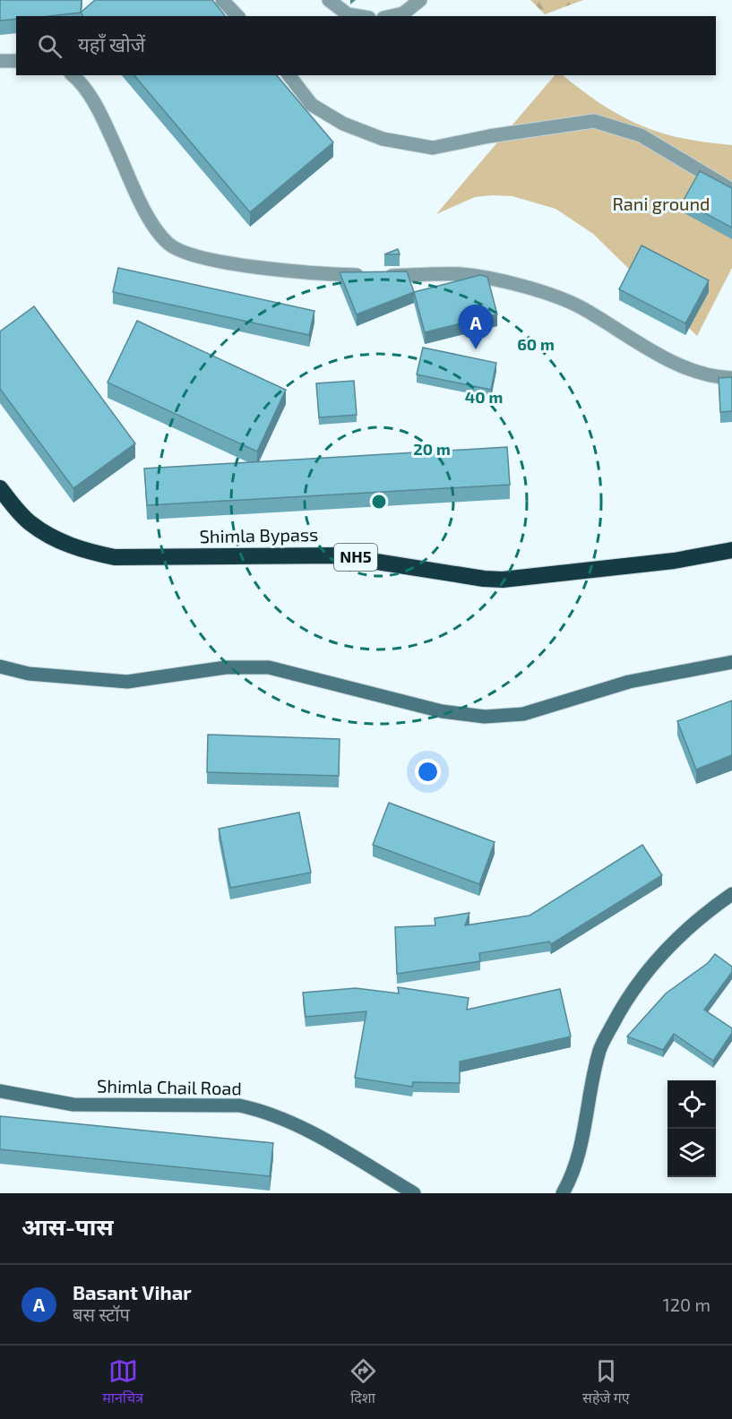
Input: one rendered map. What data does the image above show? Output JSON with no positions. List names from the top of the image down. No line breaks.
{"streets":{"highway":["Shimla Bypass","NH5"],"main road":["Shimla Chail Road"]},"parks":["Rani ground"],"page":{"search":"यहाँ खोजें","pins":"A","heading":"आस-पास","list":[{"mark":"A","name":"Basant Vihar","note":"बस स्टॉप","value":"120 m"}],"nav":["मानचित्र","दिशा","सहेजे गए"]},"rings":["60 m","40 m","20 m"]}
